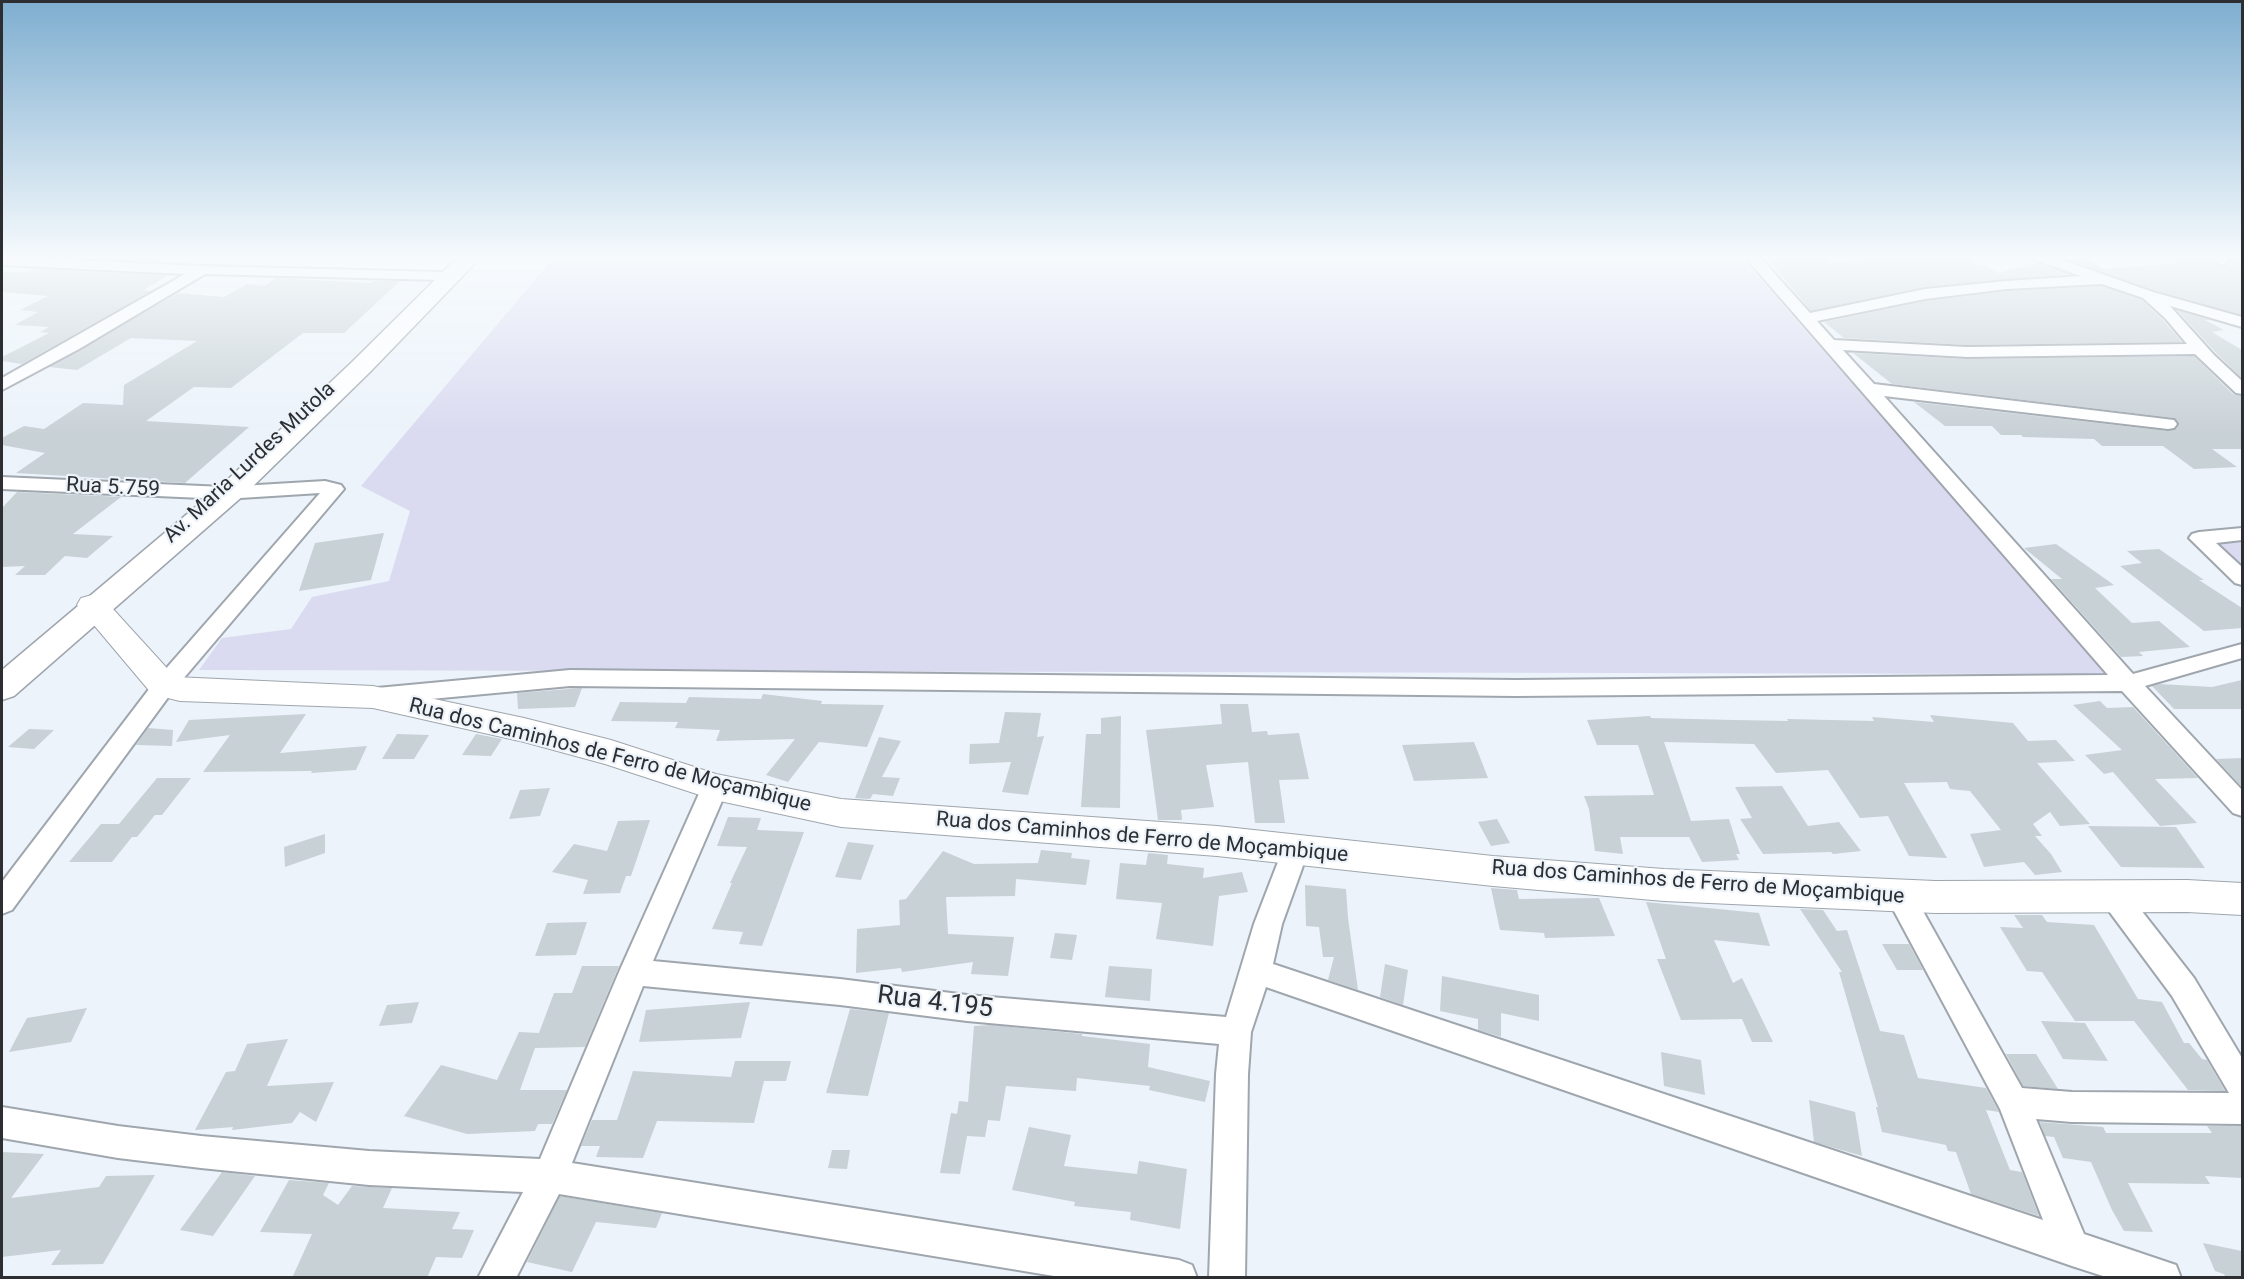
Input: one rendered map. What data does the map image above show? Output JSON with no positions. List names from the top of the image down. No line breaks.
{"streets":{"street":["Av. Maria Lurdes Mutola","Rua 5.759","Rua dos Caminhos de Ferro de Moçambique","Rua 4.195"]},"crossings":[["Av. Maria Lurdes Mutola","Rua 5.759"],["Rua 5.759","Rua dos Caminhos de Ferro de Moçambique"]]}
